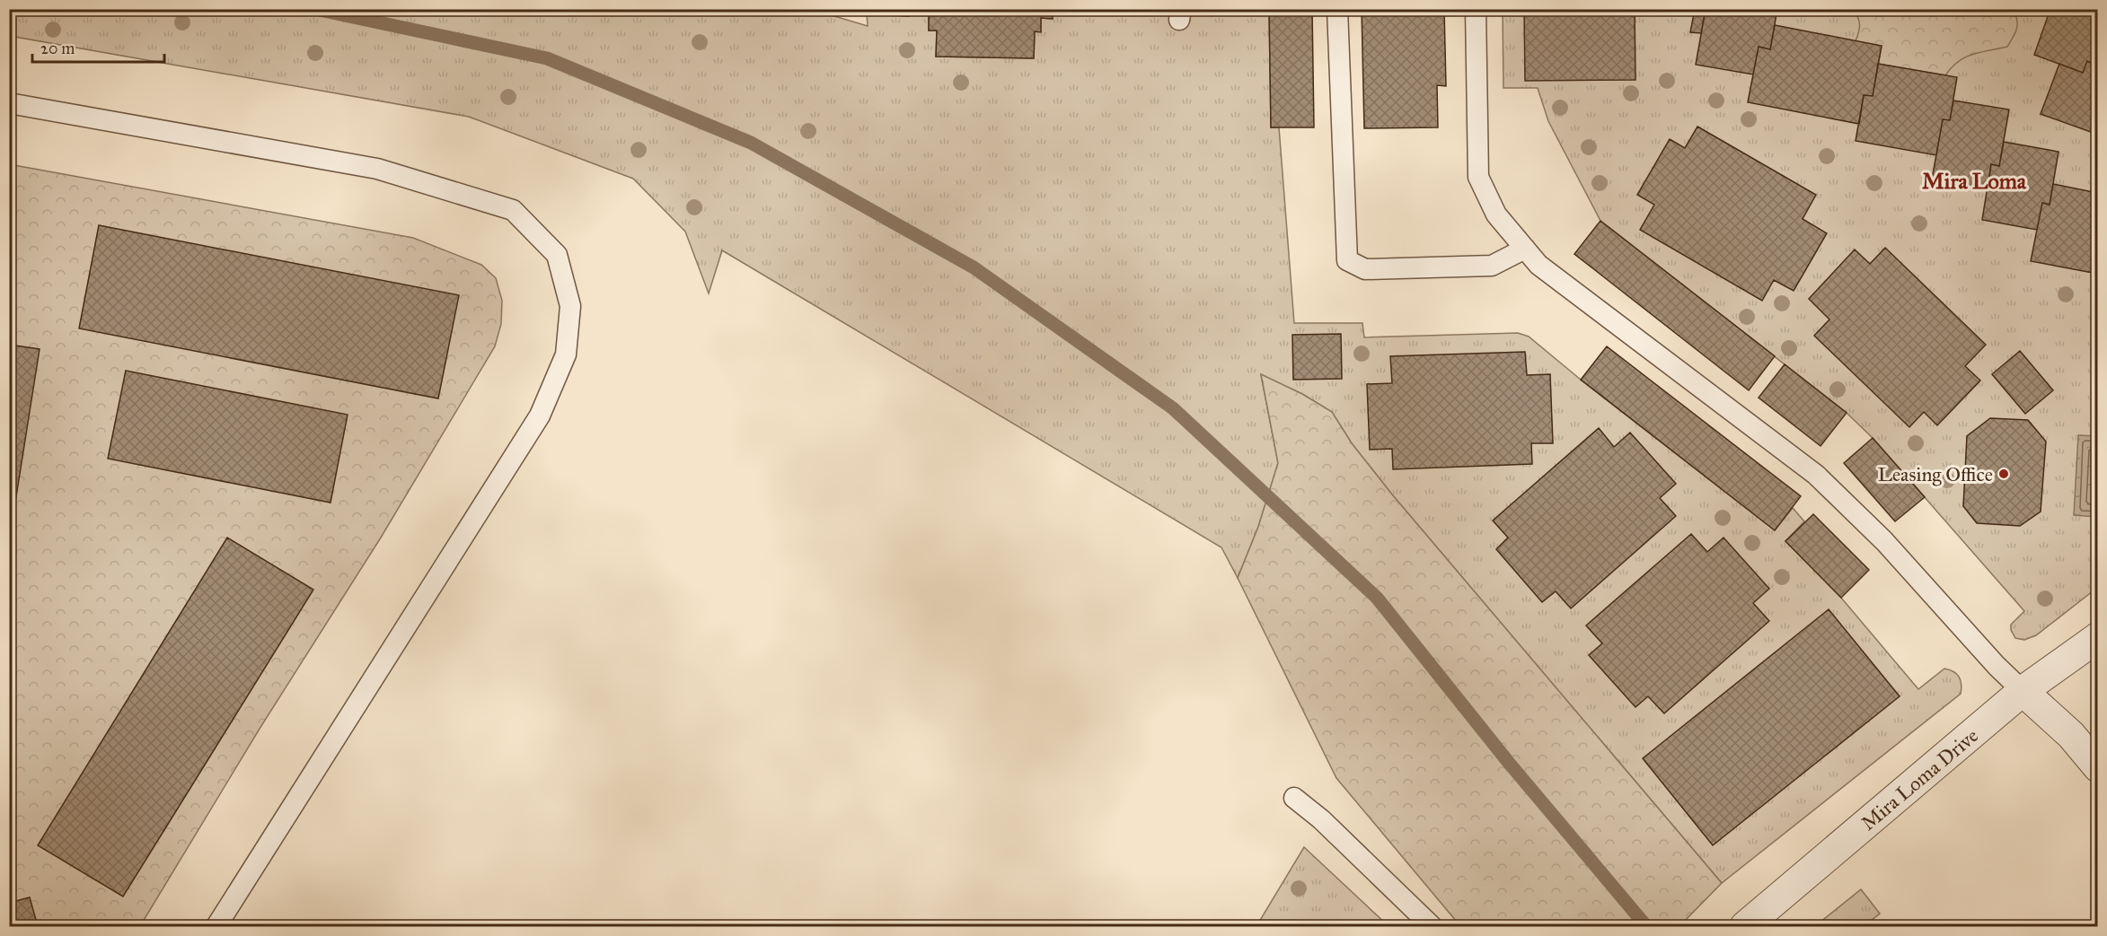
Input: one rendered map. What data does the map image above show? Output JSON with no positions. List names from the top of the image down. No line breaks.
{"streets":{"street":["Mira Loma Drive"]},"districts":["Mira Loma"],"places":["Leasing Office"],"scale_bar":"20 m"}
